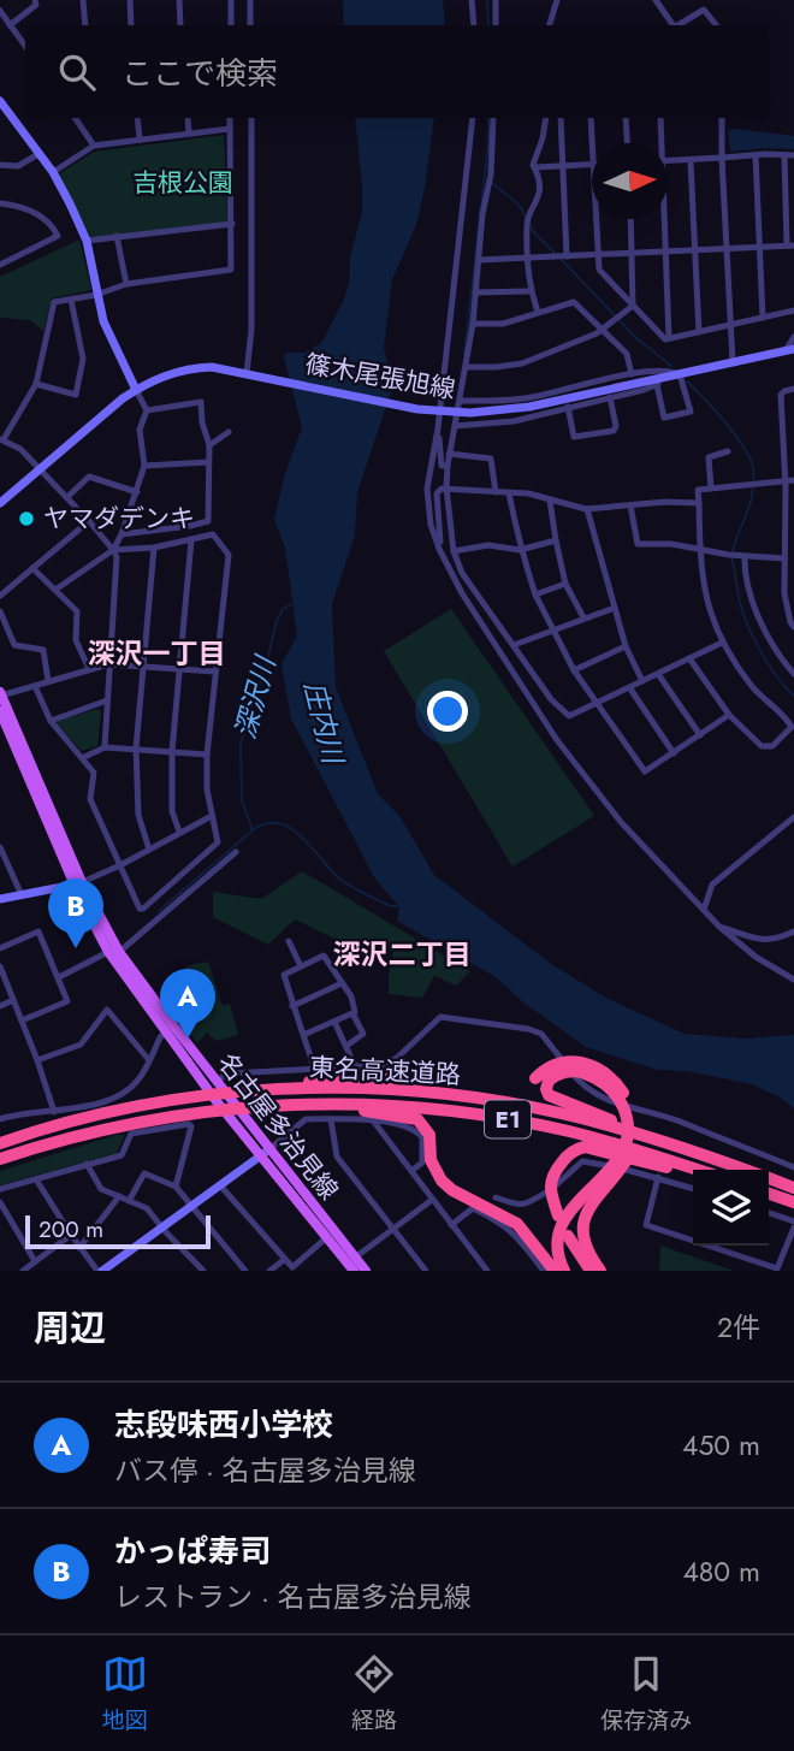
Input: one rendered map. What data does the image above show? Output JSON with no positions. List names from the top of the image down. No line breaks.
{"streets":{"highway":["東名高速道路","E1"],"main road":["篠木尾張旭線","名古屋多治見線"]},"districts":["深沢一丁目","深沢二丁目"],"water":["深沢川","庄内川"],"parks":["吉根公園"],"places":["ヤマダデンキ"],"scale_bar":"200 m","north":"right","page":{"search":"ここで検索","pins":["B","A"],"scale":"200 m","heading":["周辺","2件"],"list":[{"mark":"A","name":"志段味西小学校","note":"バス停 · 名古屋多治見線","value":"450 m"},{"mark":"B","name":"かっぱ寿司","note":"レストラン · 名古屋多治見線","value":"480 m"}],"nav":["地図","経路","保存済み"]}}
